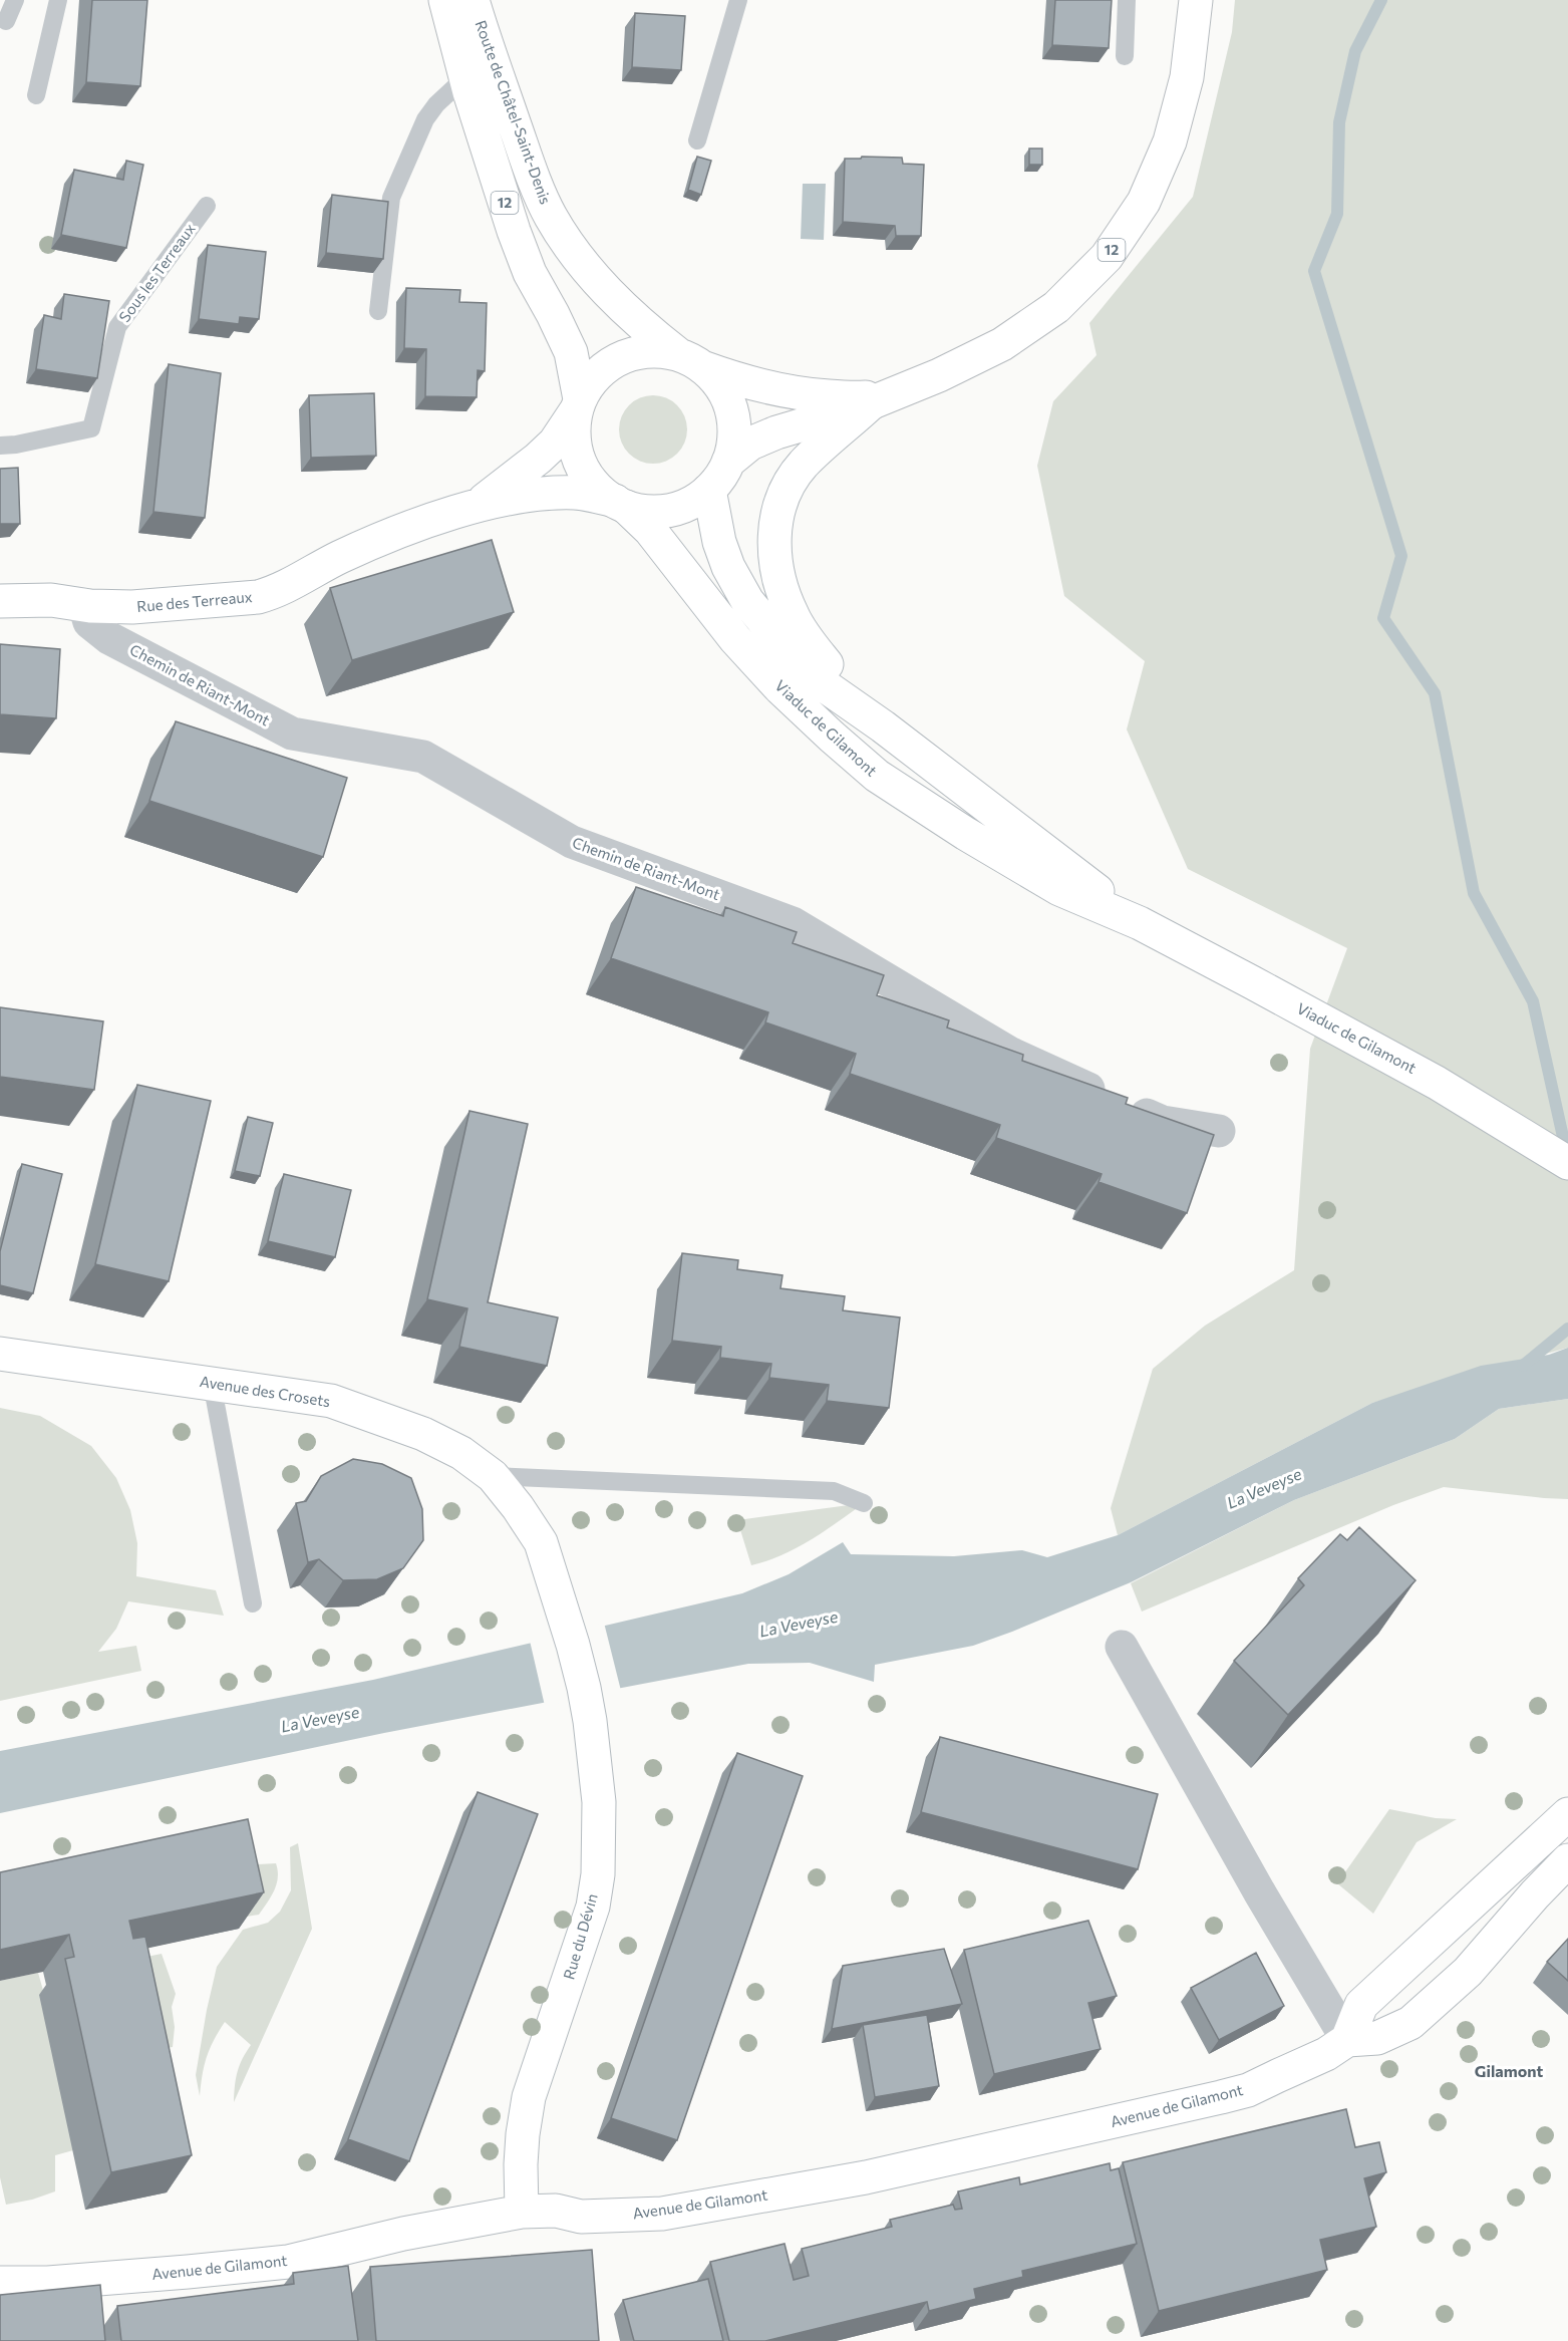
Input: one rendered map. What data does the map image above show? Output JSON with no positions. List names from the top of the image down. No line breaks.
{"streets":{"main road":["Route de Châtel-Saint-Denis","12","Rue des Terreaux","Viaduc de Gilamont","Avenue des Crosets","Rue du Dévin","Avenue de Gilamont"],"street":["Chemin de Riant-Mont"],"lane":["Sous les Terreaux"]},"crossings":[["Route de Châtel-Saint-Denis","12"],["Route de Châtel-Saint-Denis","Rue des Terreaux"],["Route de Châtel-Saint-Denis","Viaduc de Gilamont"],["12","Rue des Terreaux"],["12","Viaduc de Gilamont"],["Rue des Terreaux","Chemin de Riant-Mont"],["Rue des Terreaux","Viaduc de Gilamont"],["Avenue des Crosets","Rue du Dévin"],["Rue du Dévin","Avenue de Gilamont"]],"districts":["Gilamont"],"water":["La Veveyse"]}
